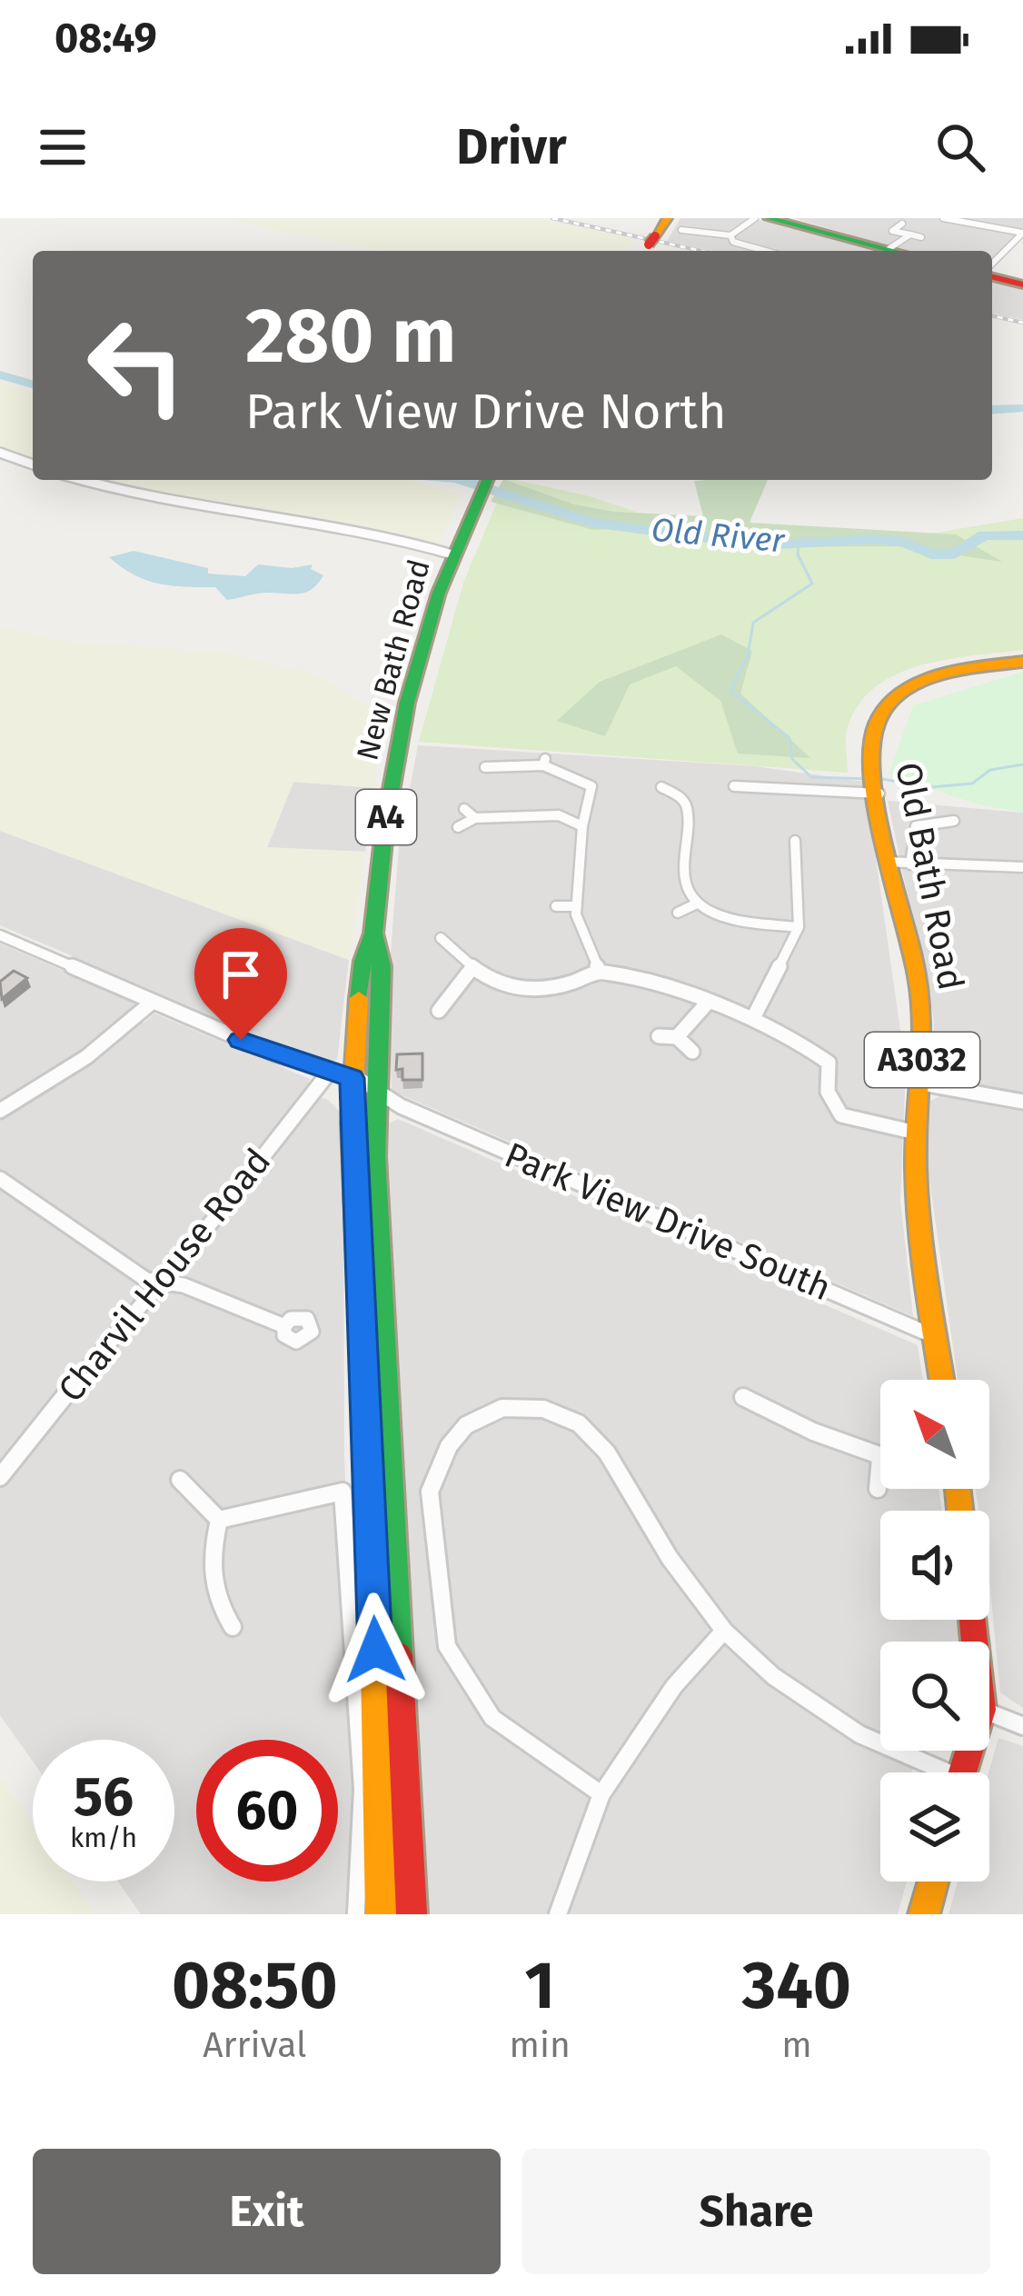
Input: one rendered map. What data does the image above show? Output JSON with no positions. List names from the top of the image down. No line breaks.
{"streets":{"main road":["New Bath Road","A4","Old Bath Road","A3032"],"street":["Park View Drive South","Charvil House Road"]},"crossings":[["New Bath Road","Park View Drive South"],["Old Bath Road","A3032"],["Old Bath Road","Park View Drive South"],["A3032","Park View Drive South"],["Park View Drive South","Charvil House Road"]],"water":["Old River"],"north":"top left","page":{"status":"08:49","header":"Drivr","turn":["280 m","Park View Drive North"],"speed":"56 km/h","limit":"60","eta":["08:50","Arrival","1","min","340","m"],"buttons":["Exit","Share"]}}
